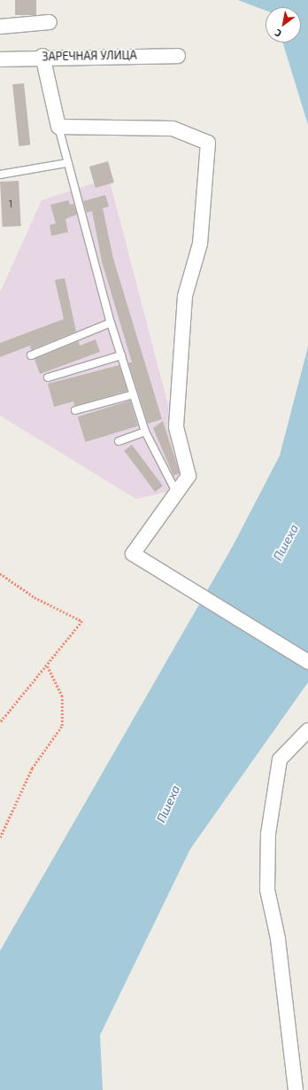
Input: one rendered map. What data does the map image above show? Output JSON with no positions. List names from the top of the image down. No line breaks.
{"streets":{"street":["ЗАРЕЧНАЯ УЛИЦА"]},"water":["Пшеха"],"house_numbers":["1"],"north":"bottom left"}
